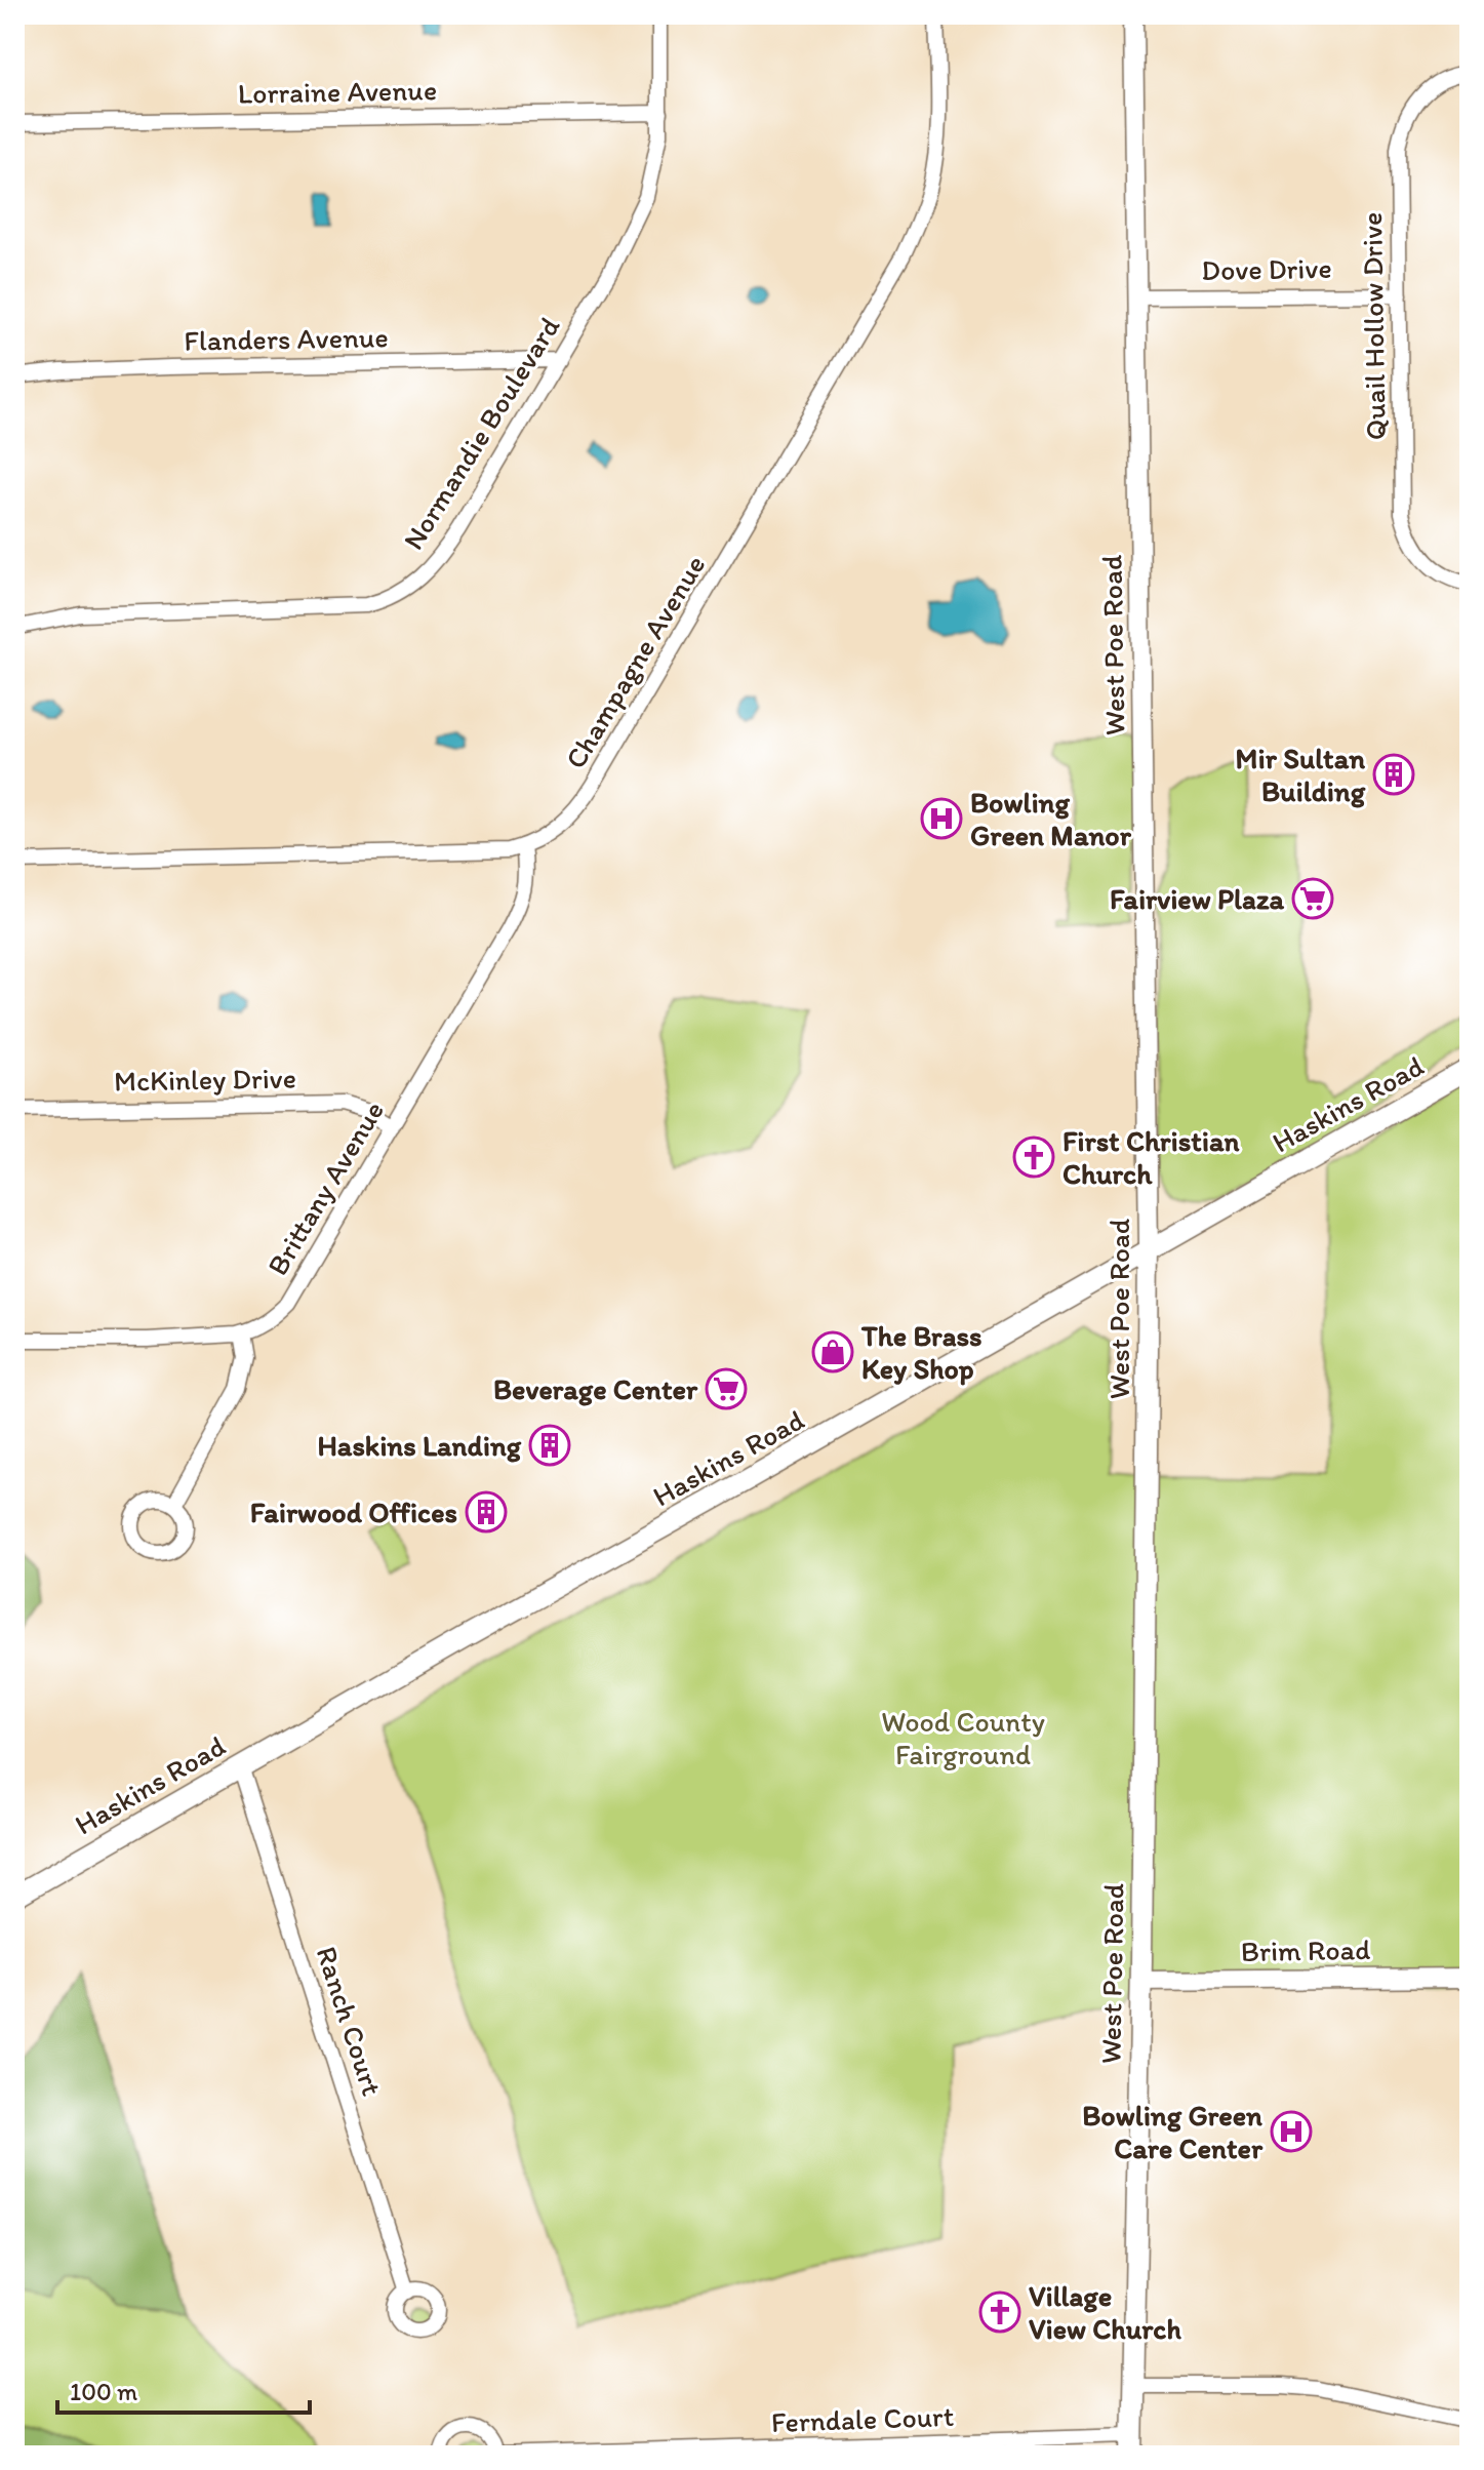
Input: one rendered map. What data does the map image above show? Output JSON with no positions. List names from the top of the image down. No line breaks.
{"streets":{"main road":["West Poe Road","Haskins Road"],"street":["Lorraine Avenue","Dove Drive","Quail Hollow Drive","Flanders Avenue","Normandie Boulevard","Champagne Avenue","McKinley Drive","Brittany Avenue","Brim Road","Ranch Court","Ferndale Court"]},"crossings":[["Lorraine Avenue","Normandie Boulevard"],["Dove Drive","Quail Hollow Drive"],["Dove Drive","West Poe Road"],["Flanders Avenue","Normandie Boulevard"],["West Poe Road","Haskins Road"],["West Poe Road","Brim Road"],["West Poe Road","Ferndale Court"],["Champagne Avenue","Brittany Avenue"],["McKinley Drive","Brittany Avenue"],["Haskins Road","Ranch Court"]],"parks":["Wood County Fairground"],"places":{"building":["Mir Sultan Building","Haskins Landing","Fairwood Offices"],"hospital":["Bowling Green Manor","Bowling Green Care Center"],"supermarket":["Fairview Plaza","Beverage Center"],"church":["First Christian Church","Village View Church"],"shop":["The Brass Key Shop"]},"scale_bar":"100 m"}
